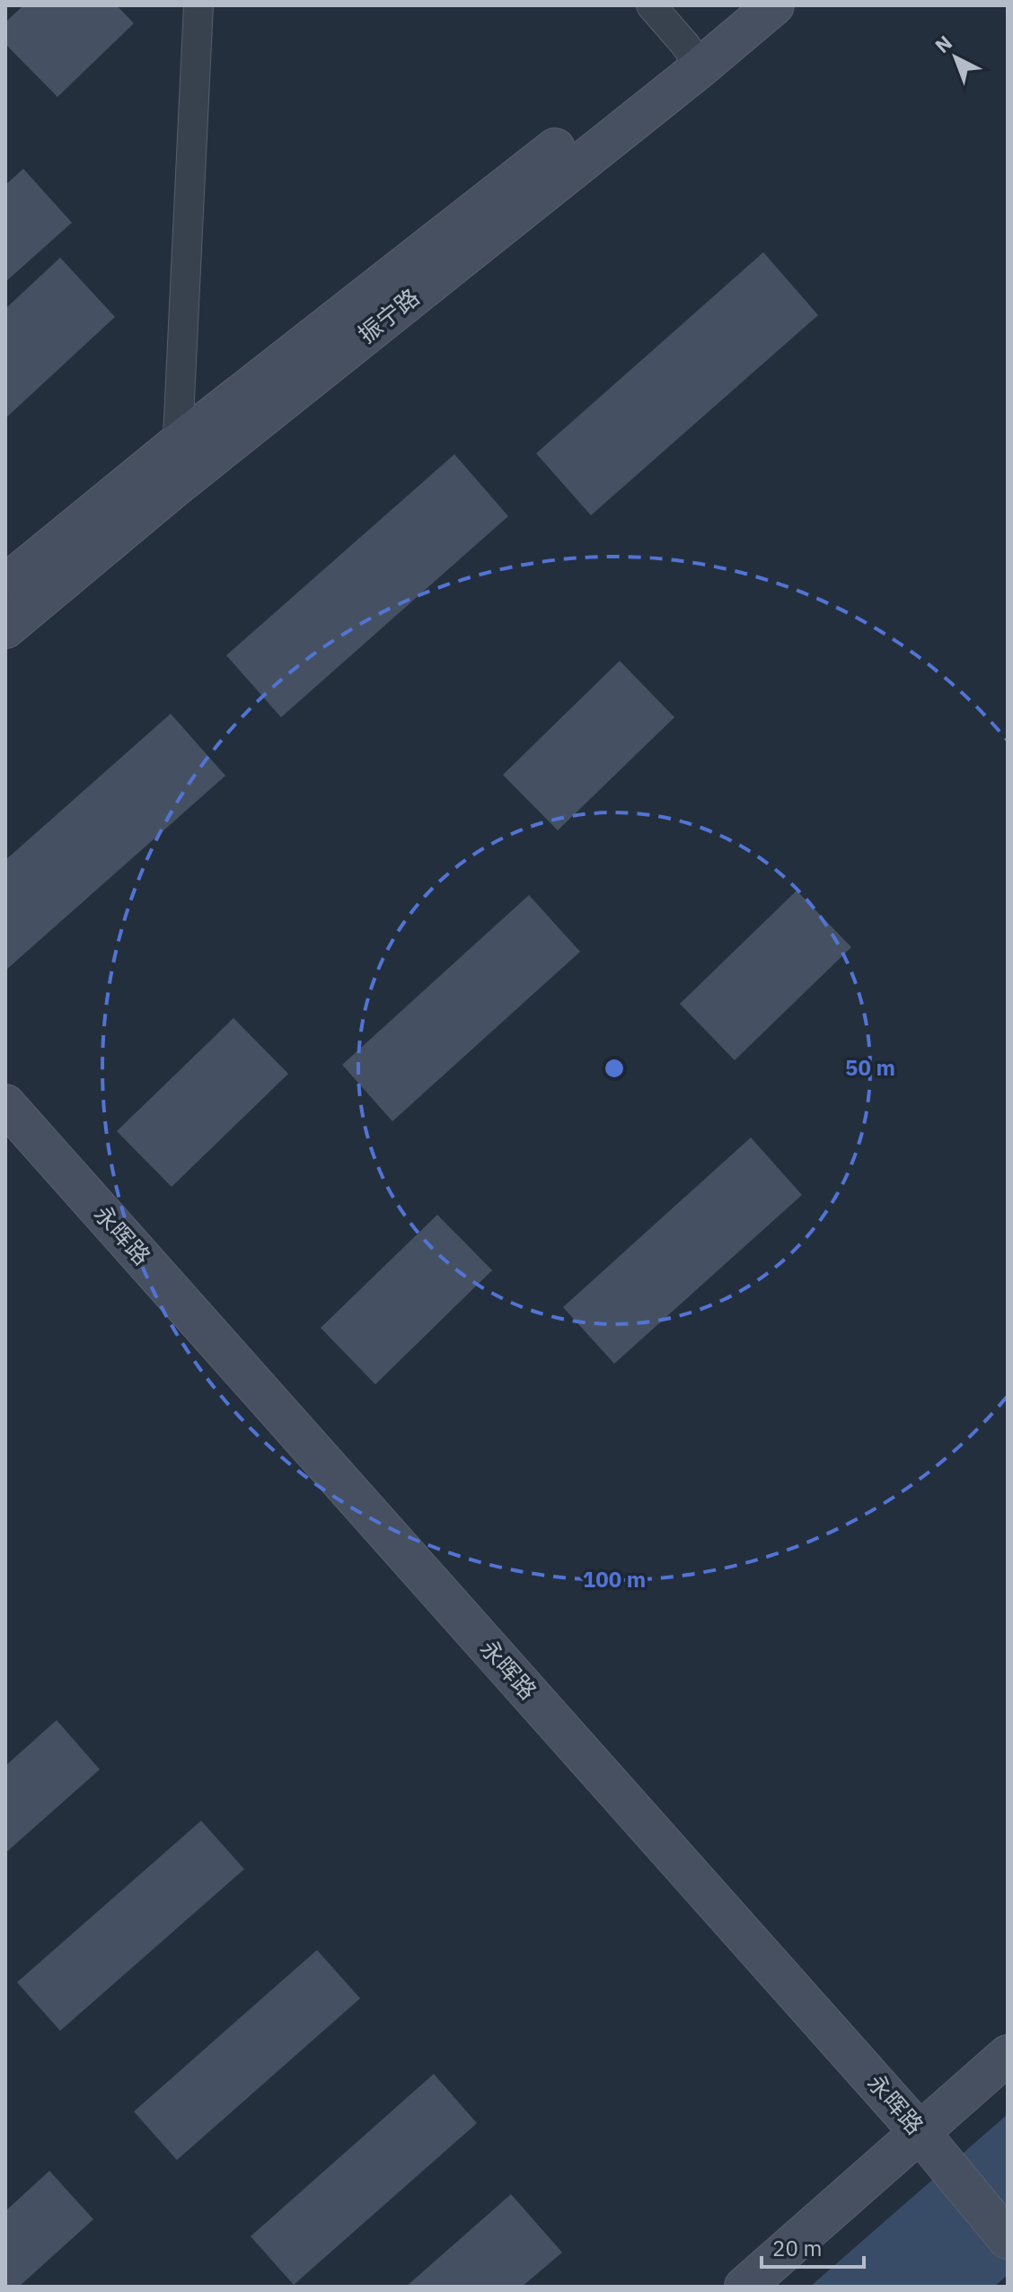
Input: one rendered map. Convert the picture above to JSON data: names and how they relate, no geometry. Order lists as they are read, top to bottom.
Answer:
{
  "streets": {
    "street": ["振宁路", "永晖路"]
  },
  "scale_bar": "20 m",
  "north": "top left",
  "rings": ["50 m", "100 m"]
}
